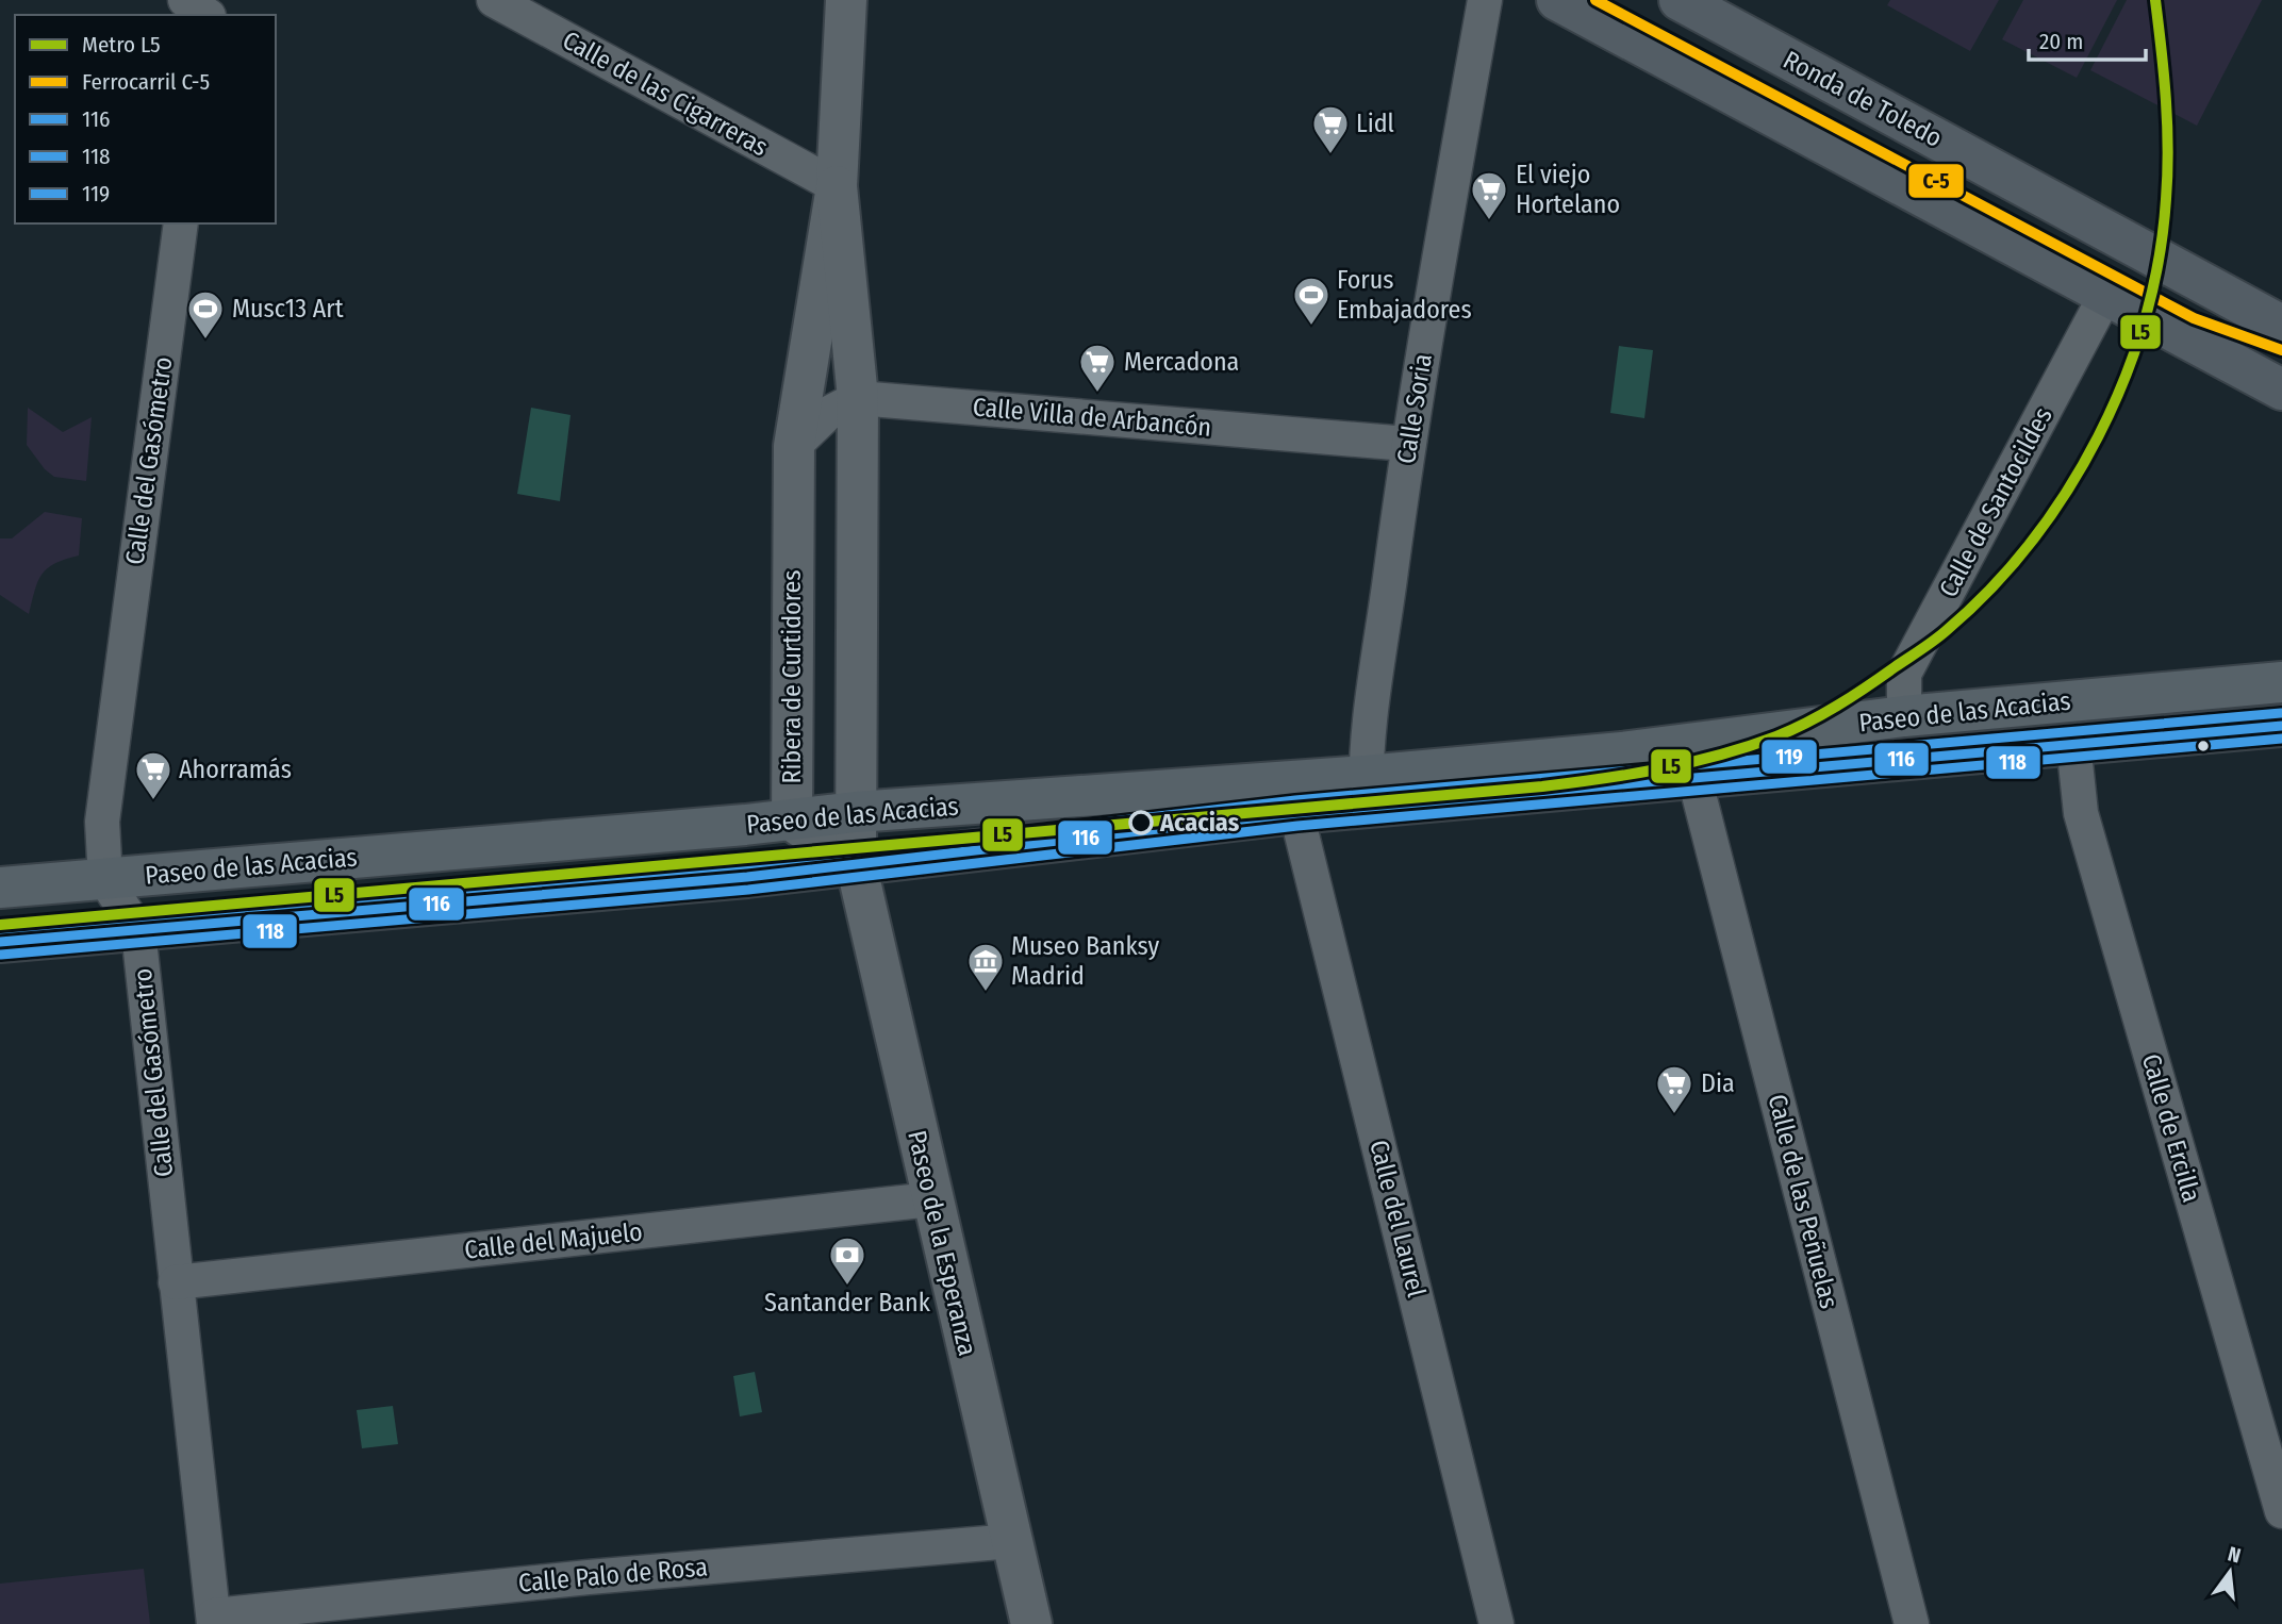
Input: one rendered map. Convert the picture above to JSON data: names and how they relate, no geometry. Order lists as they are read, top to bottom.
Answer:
{
  "streets": {
    "main road": ["Ronda de Toledo", "Paseo de las Acacias"],
    "street": [
      "Calle de las Cigarreras",
      "Calle Soria",
      "Calle Villa de Arbancón",
      "Calle del Gasómetro",
      "Calle de Santocildes",
      "Ribera de Curtidores",
      "Calle de Ercilla",
      "Calle de las Peñuelas",
      "Calle del Laurel",
      "Calle del Majuelo",
      "Paseo de la Esperanza",
      "Calle Palo de Rosa"
    ]
  },
  "crossings": [
    ["Calle de las Cigarreras", "Ribera de Curtidores"],
    ["Calle Soria", "Calle Villa de Arbancón"],
    ["Calle Soria", "Paseo de las Acacias"],
    ["Calle Villa de Arbancón", "Ribera de Curtidores"],
    ["Calle del Gasómetro", "Paseo de las Acacias"],
    ["Calle del Gasómetro", "Calle del Majuelo"],
    ["Calle del Gasómetro", "Calle Palo de Rosa"],
    ["Calle de Santocildes", "Paseo de las Acacias"],
    ["Ribera de Curtidores", "Paseo de las Acacias"],
    ["Ribera de Curtidores", "Paseo de la Esperanza"],
    ["Paseo de las Acacias", "Calle de Ercilla"],
    ["Paseo de las Acacias", "Calle de las Peñuelas"],
    ["Paseo de las Acacias", "Calle del Laurel"],
    ["Paseo de las Acacias", "Paseo de la Esperanza"],
    ["Calle del Majuelo", "Paseo de la Esperanza"],
    ["Paseo de la Esperanza", "Calle Palo de Rosa"]
  ],
  "places": {
    "supermarket": [
      "Lidl",
      "El viejo Hortelano",
      "Mercadona",
      "Ahorramás",
      "Dia"
    ],
    "sports": ["Forus Embajadores", "Musc13 Art"],
    "other": ["Acacias"],
    "museum": ["Museo Banksy Madrid"],
    "bank": ["Santander Bank"]
  },
  "lines": [
    "metro line L5",
    "rail line C-5",
    "transit line 119",
    "transit line 116",
    "transit line 118"
  ],
  "legend": [
    "Metro L5",
    "Ferrocarril C-5",
    "116",
    "118",
    "119"
  ],
  "scale_bar": "20 m",
  "north": "top"
}
